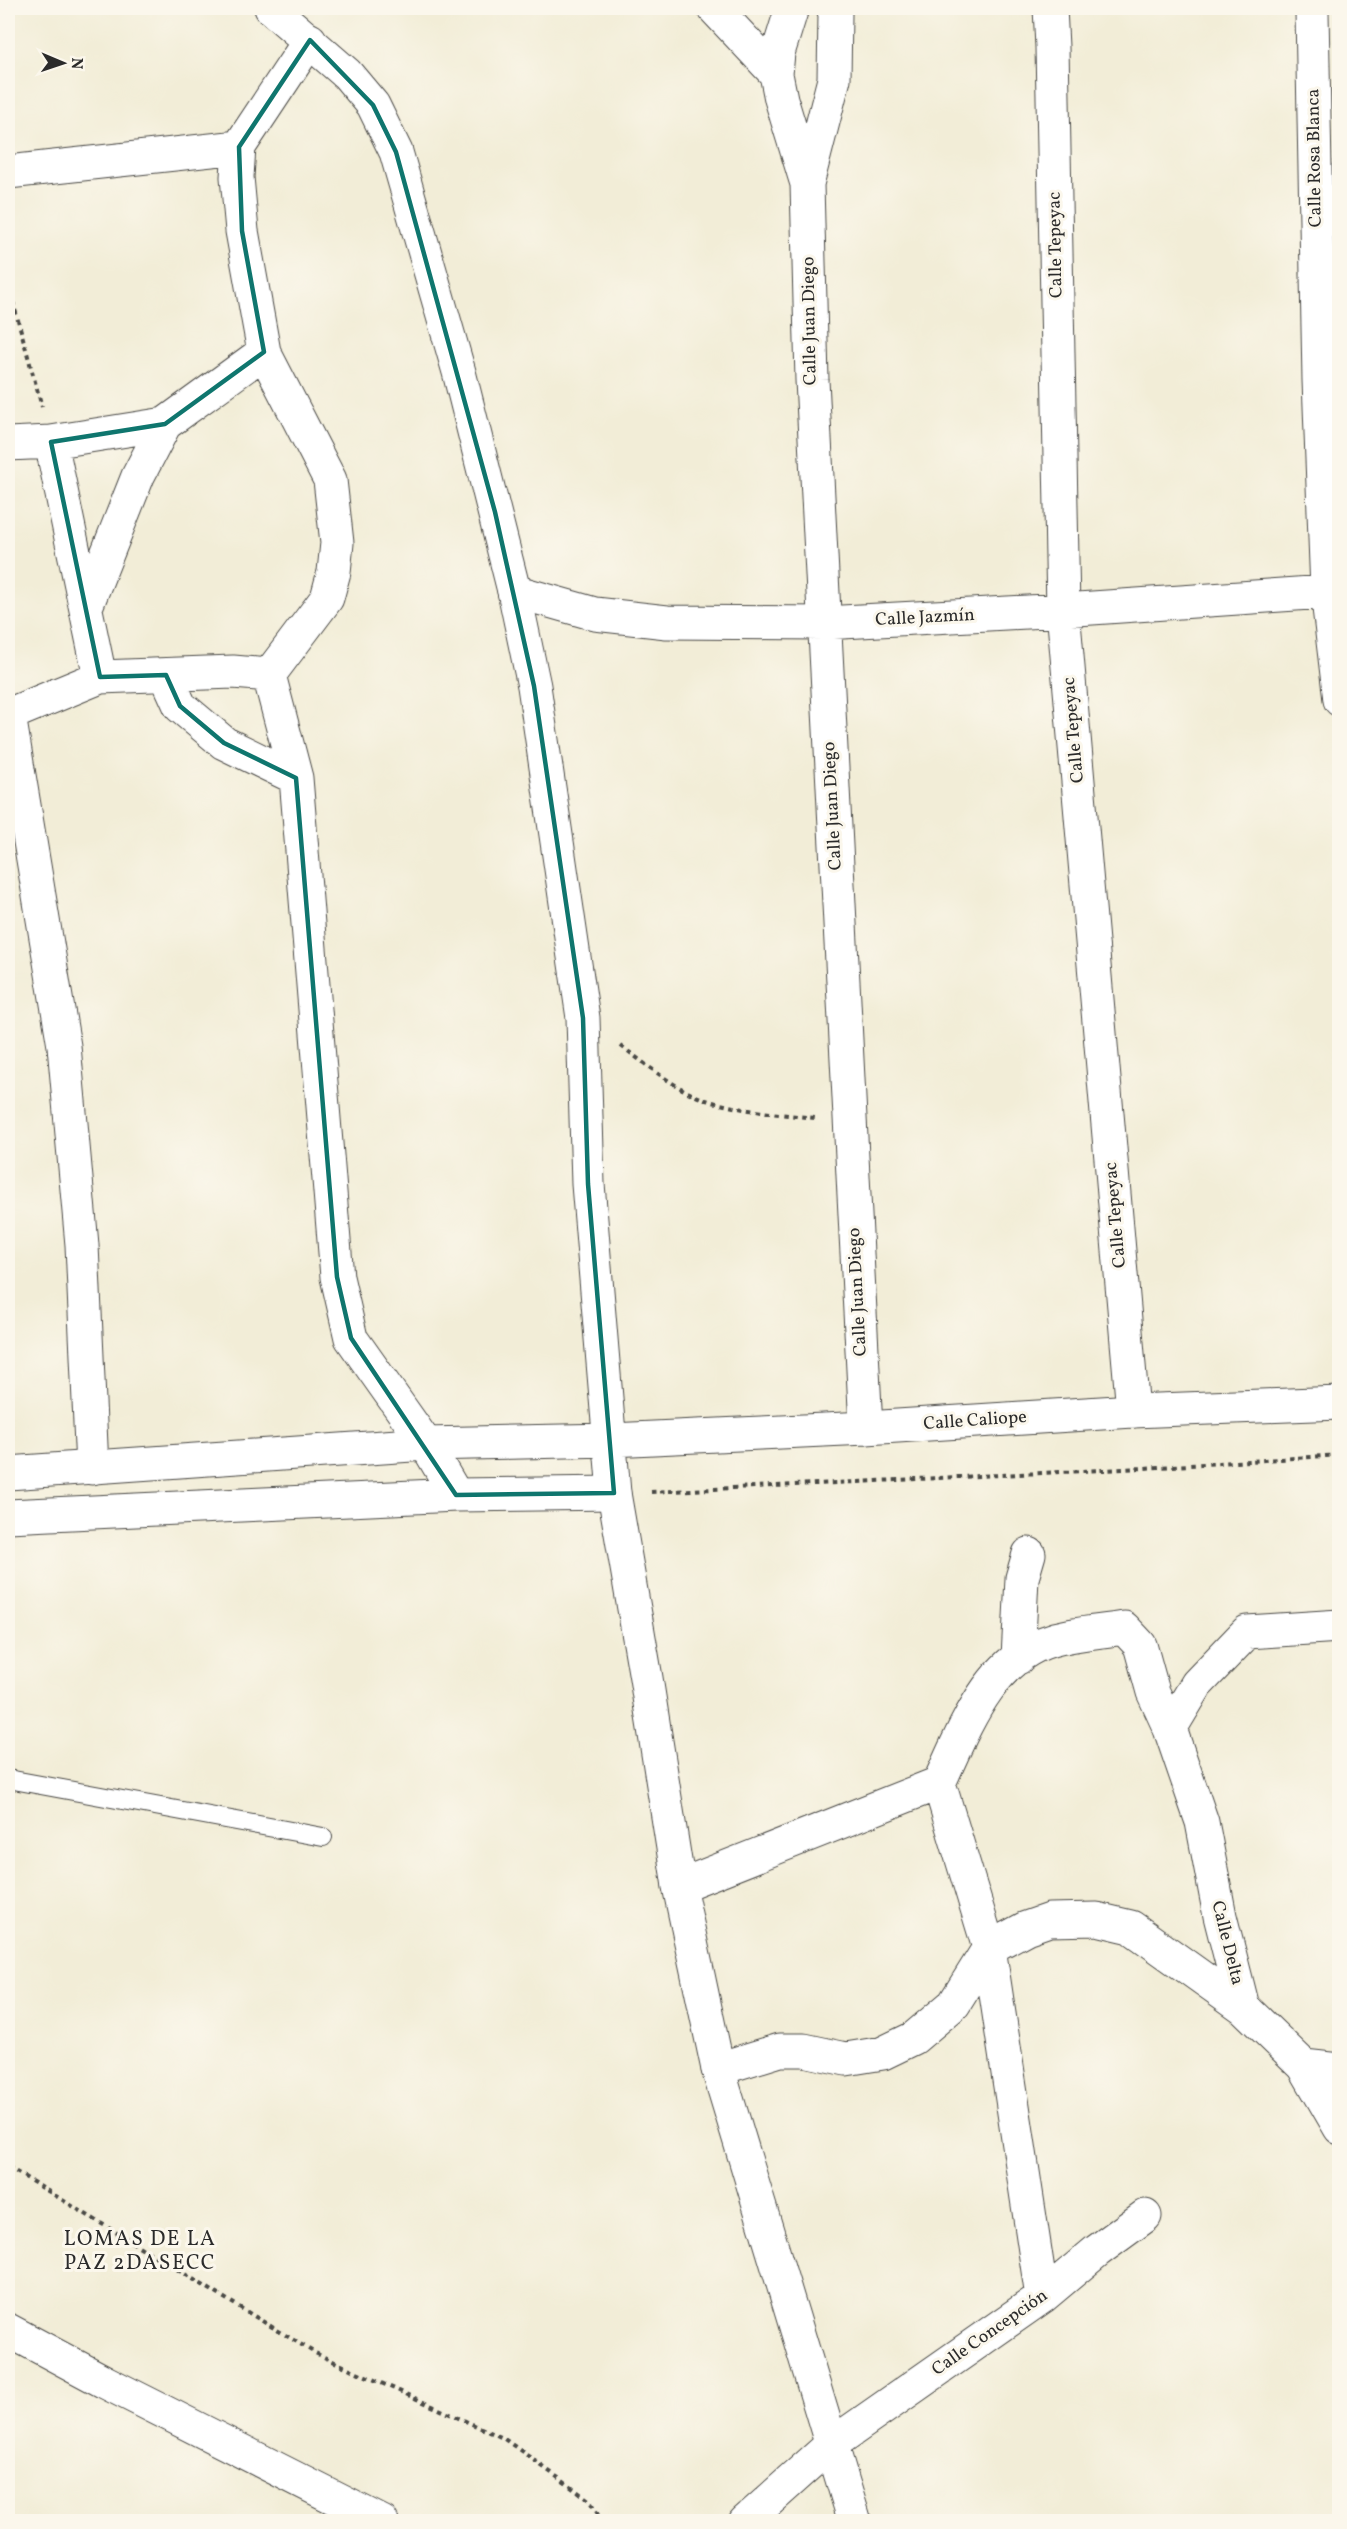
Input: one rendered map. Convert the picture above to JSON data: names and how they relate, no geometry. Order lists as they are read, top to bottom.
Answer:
{
  "streets": {
    "street": [
      "Calle Rosa Blanca",
      "Calle Tepeyac",
      "Calle Juan Diego",
      "Calle Jazmín",
      "Calle Caliope",
      "Calle Delta",
      "Calle Concepción"
    ]
  },
  "crossings": [
    ["Calle Rosa Blanca", "Calle Jazmín"],
    ["Calle Tepeyac", "Calle Jazmín"],
    ["Calle Tepeyac", "Calle Caliope"],
    ["Calle Juan Diego", "Calle Jazmín"],
    ["Calle Juan Diego", "Calle Caliope"]
  ],
  "districts": ["LOMAS DE LA PAZ 2DASECC"],
  "north": "right"
}
